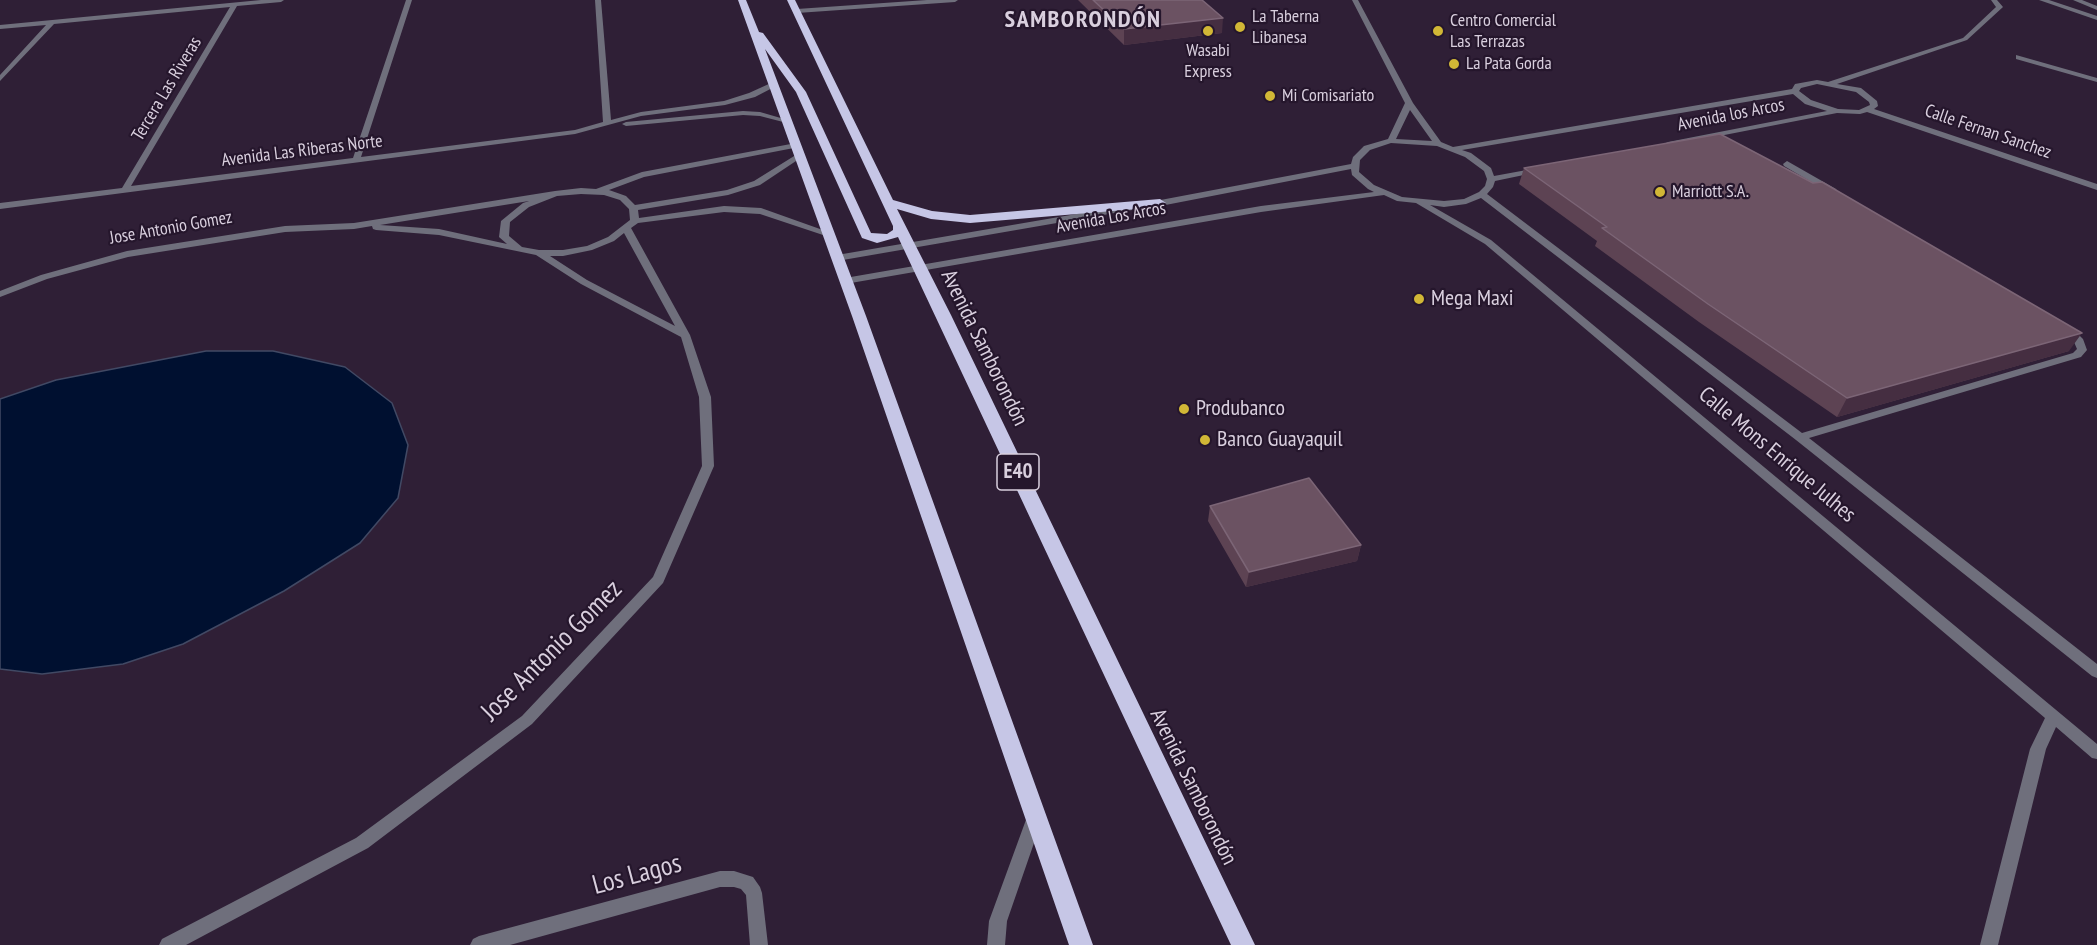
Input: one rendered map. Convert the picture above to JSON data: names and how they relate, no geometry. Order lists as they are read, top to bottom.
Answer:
{
  "streets": {
    "highway": ["Avenida Samborondón", "E40"],
    "street": [
      "Tercera Las Riveras",
      "Avenida los Arcos",
      "Calle Fernan Sanchez",
      "Avenida Las Riberas Norte",
      "Avenida Los Arcos",
      "Jose Antonio Gomez",
      "Calle Mons Enrique Julhes",
      "Los Lagos"
    ]
  },
  "crossings": [
    ["Tercera Las Riveras", "Avenida Las Riberas Norte"],
    ["Avenida Los Arcos", "Avenida Samborondón"]
  ],
  "districts": ["SAMBORONDÓN"],
  "places": [
    "La Taberna Libanesa",
    "Wasabi Express",
    "Centro Comercial Las Terrazas",
    "La Pata Gorda",
    "Mi Comisariato",
    "Marriott S.A.",
    "Mega Maxi",
    "Produbanco",
    "Banco Guayaquil"
  ]
}
